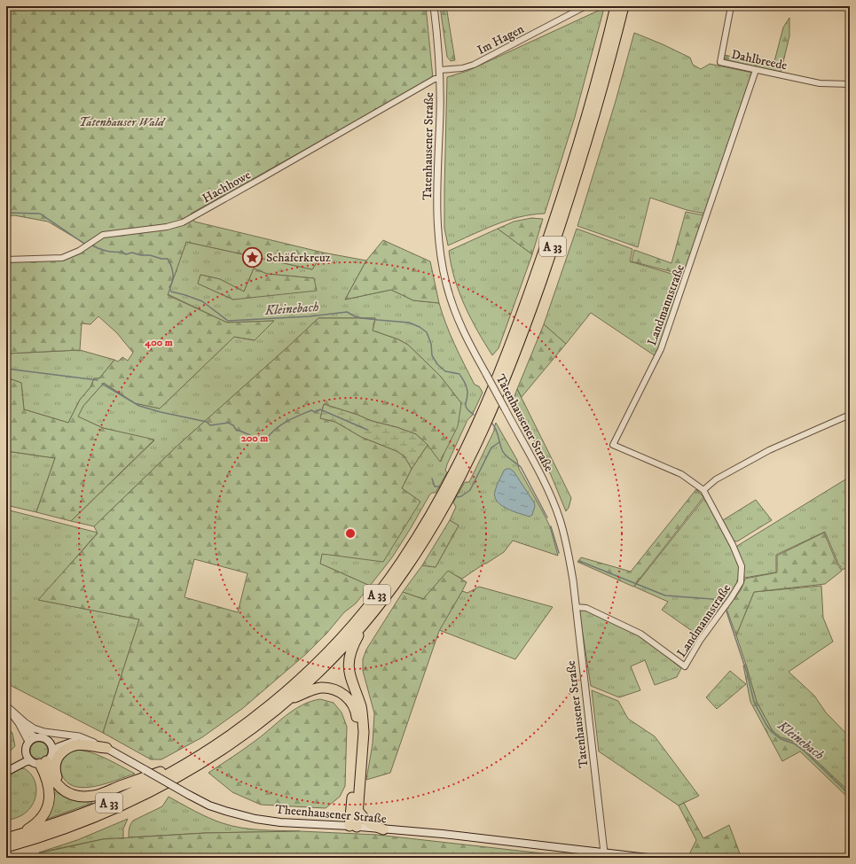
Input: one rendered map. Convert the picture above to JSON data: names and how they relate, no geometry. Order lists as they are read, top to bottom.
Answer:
{
  "streets": {
    "highway": ["A 33"],
    "main road": ["Theenhausener Straße"],
    "street": [
      "Im Hagen",
      "Dahlbreede",
      "Tatenhausener Straße",
      "Hachhowe",
      "Landmannstraße"
    ]
  },
  "crossings": [
    ["Im Hagen", "Tatenhausener Straße"],
    ["Dahlbreede", "Landmannstraße"],
    ["Tatenhausener Straße", "Hachhowe"],
    ["Tatenhausener Straße", "Landmannstraße"],
    ["Tatenhausener Straße", "Theenhausener Straße"]
  ],
  "water": ["Kleinebach"],
  "parks": ["Tatenhauser Wald"],
  "places": {
    "place": ["Schäferkreuz"]
  },
  "rings": ["400 m", "200 m"]
}
